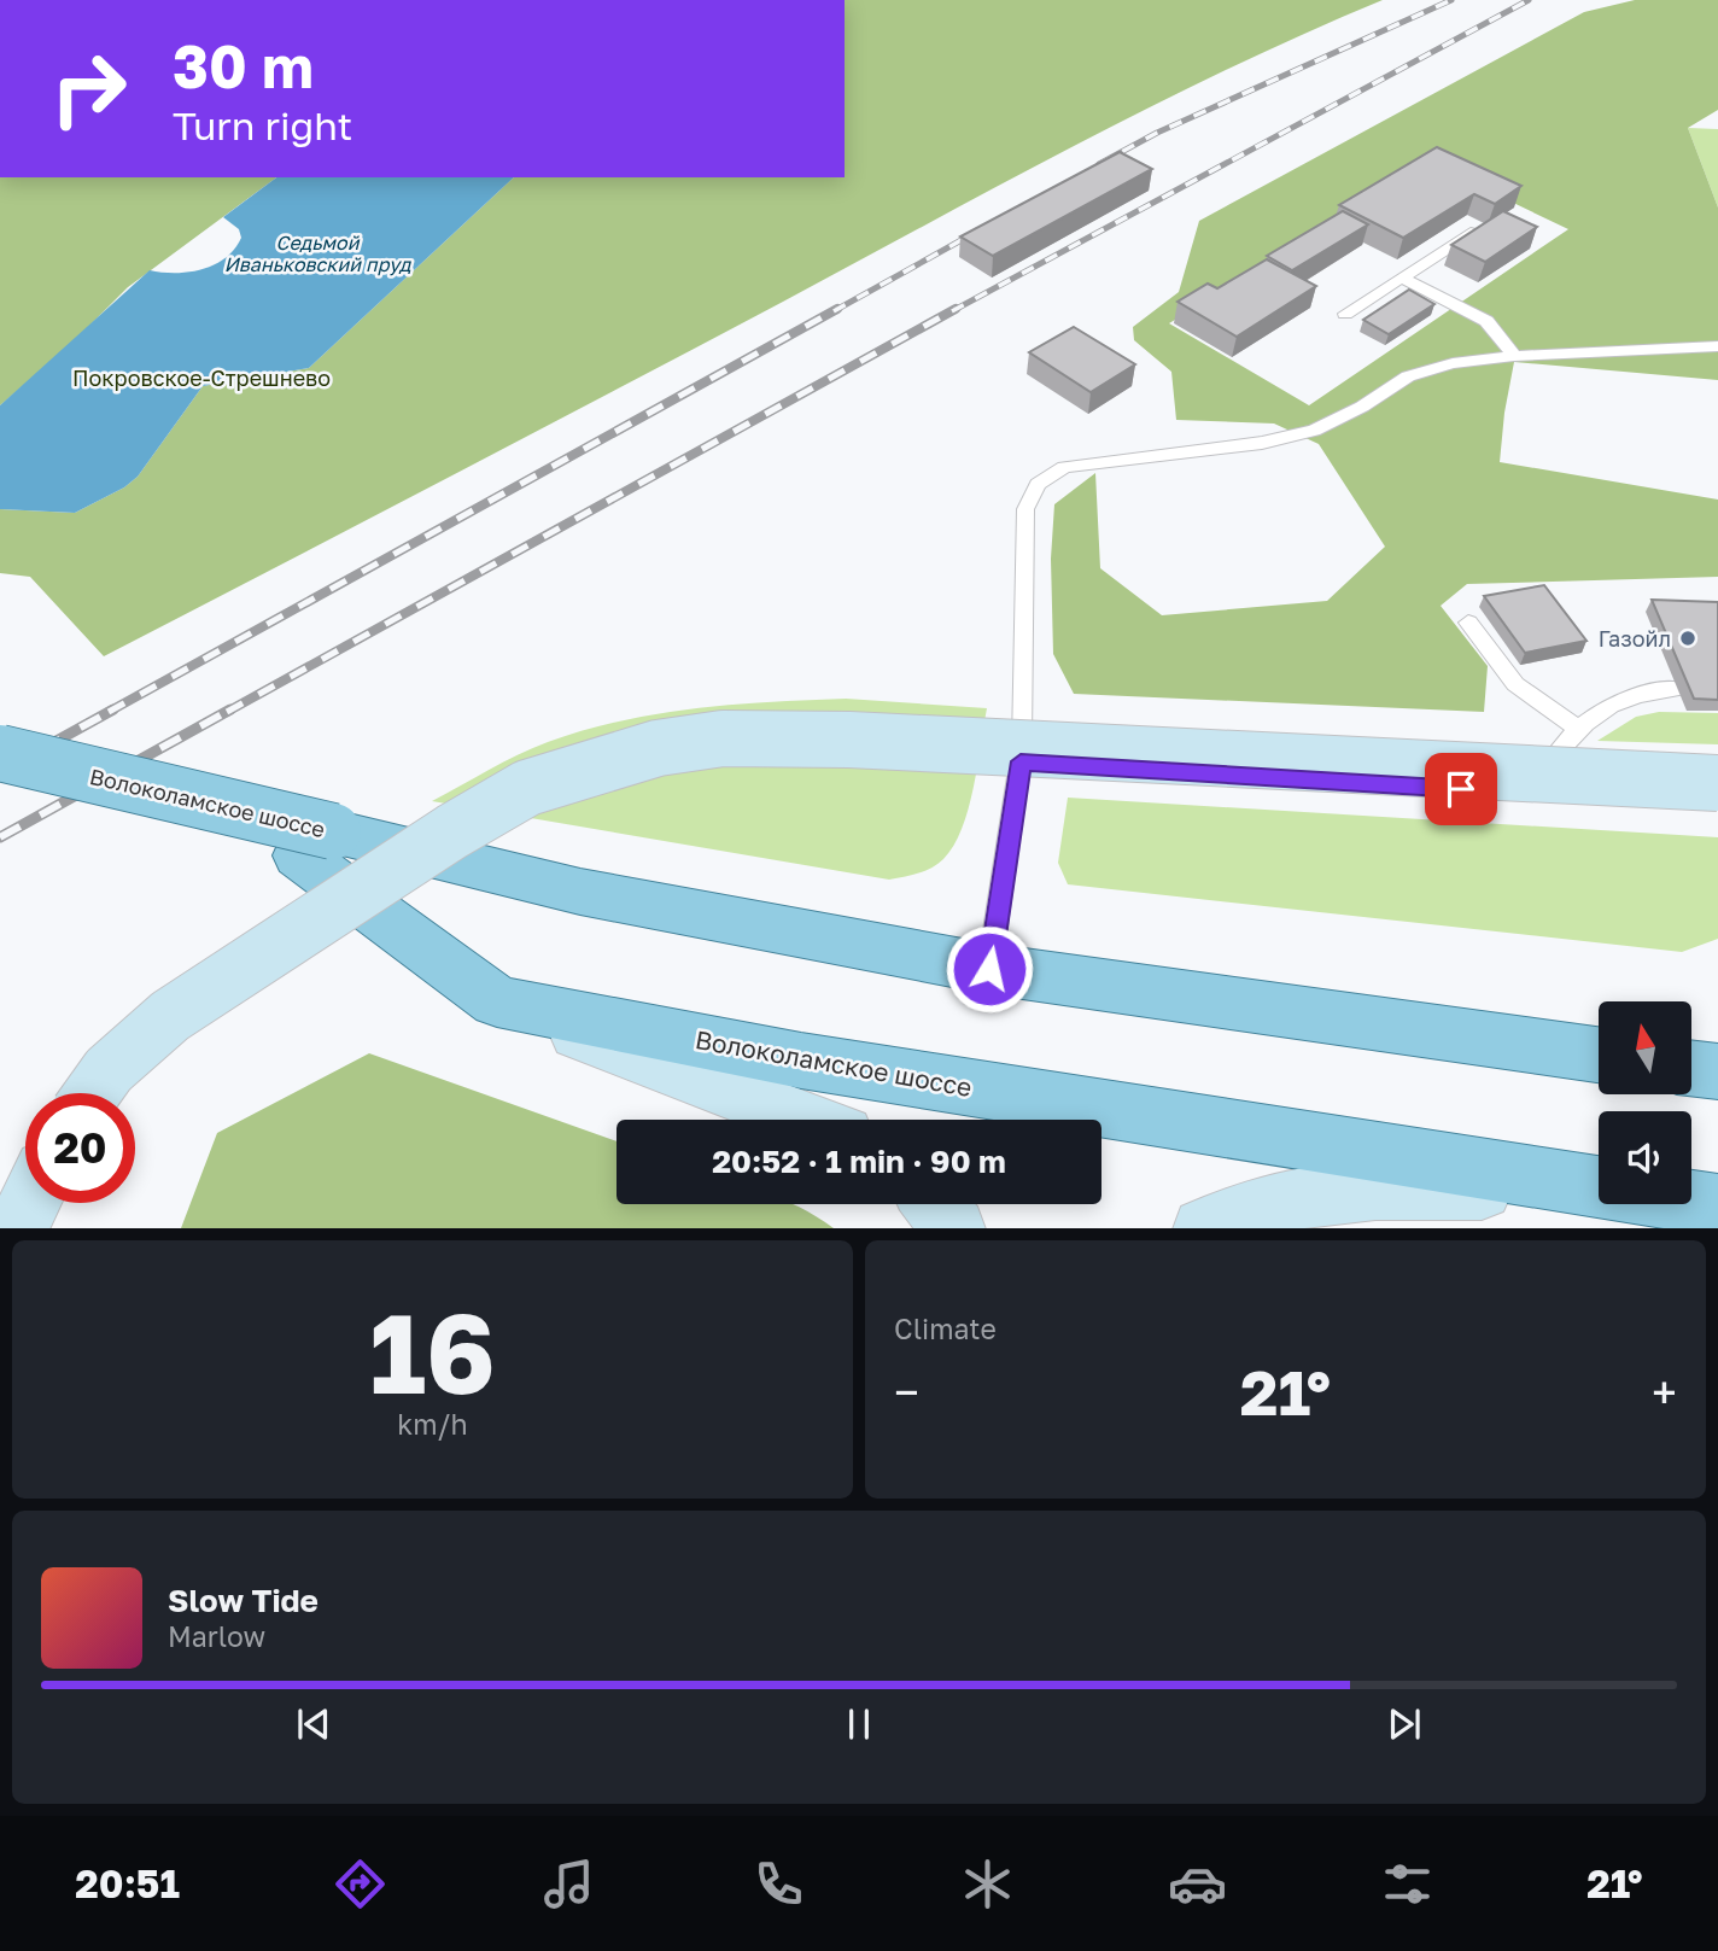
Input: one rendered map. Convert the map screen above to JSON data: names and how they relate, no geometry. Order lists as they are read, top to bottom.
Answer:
{
  "streets": {
    "main road": ["Волоколамское шоссе"]
  },
  "water": ["Седьмой Иваньковский пруд"],
  "parks": ["Покровское-Стрешнево"],
  "places": ["Газойл"],
  "north": "top",
  "page": {
    "turn": ["30 m", "Turn right"],
    "limit": "20",
    "trip": "20:52 · 1 min · 90 m",
    "tile": [
      ["16", "km/h"],
      "Climate"
    ],
    "heat": ["−", "21°", "+"],
    "song": ["Slow Tide", "Marlow"],
    "tabs": ["20:51", "21°"]
  }
}
